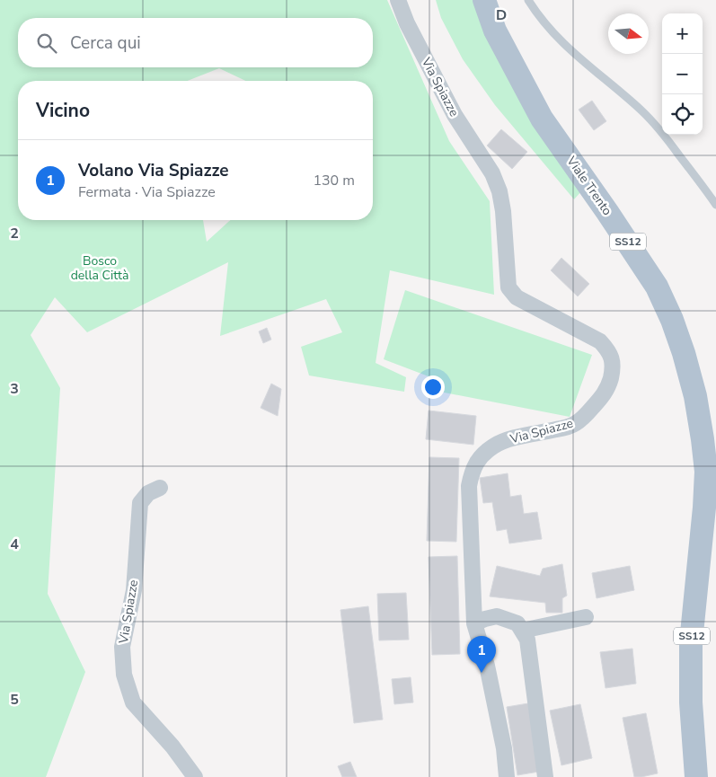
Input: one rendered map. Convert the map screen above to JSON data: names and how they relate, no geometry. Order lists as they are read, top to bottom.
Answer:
{
  "streets": {
    "main road": ["Viale Trento", "SS12"],
    "street": ["Via Spiazze"]
  },
  "parks": ["Bosco della Città"],
  "north": "right",
  "page": {
    "map_buttons": ["+", "−"],
    "search": "Cerca qui",
    "heading": "Vicino",
    "list": [
      {
        "mark": "1",
        "name": "Volano Via Spiazze",
        "note": "Fermata · Via Spiazze",
        "value": "130 m"
      }
    ],
    "pins": "1"
  },
  "grid": {
    "columns": ["D"],
    "rows": [
      "2",
      "3",
      "4",
      "5"
    ]
  }
}
